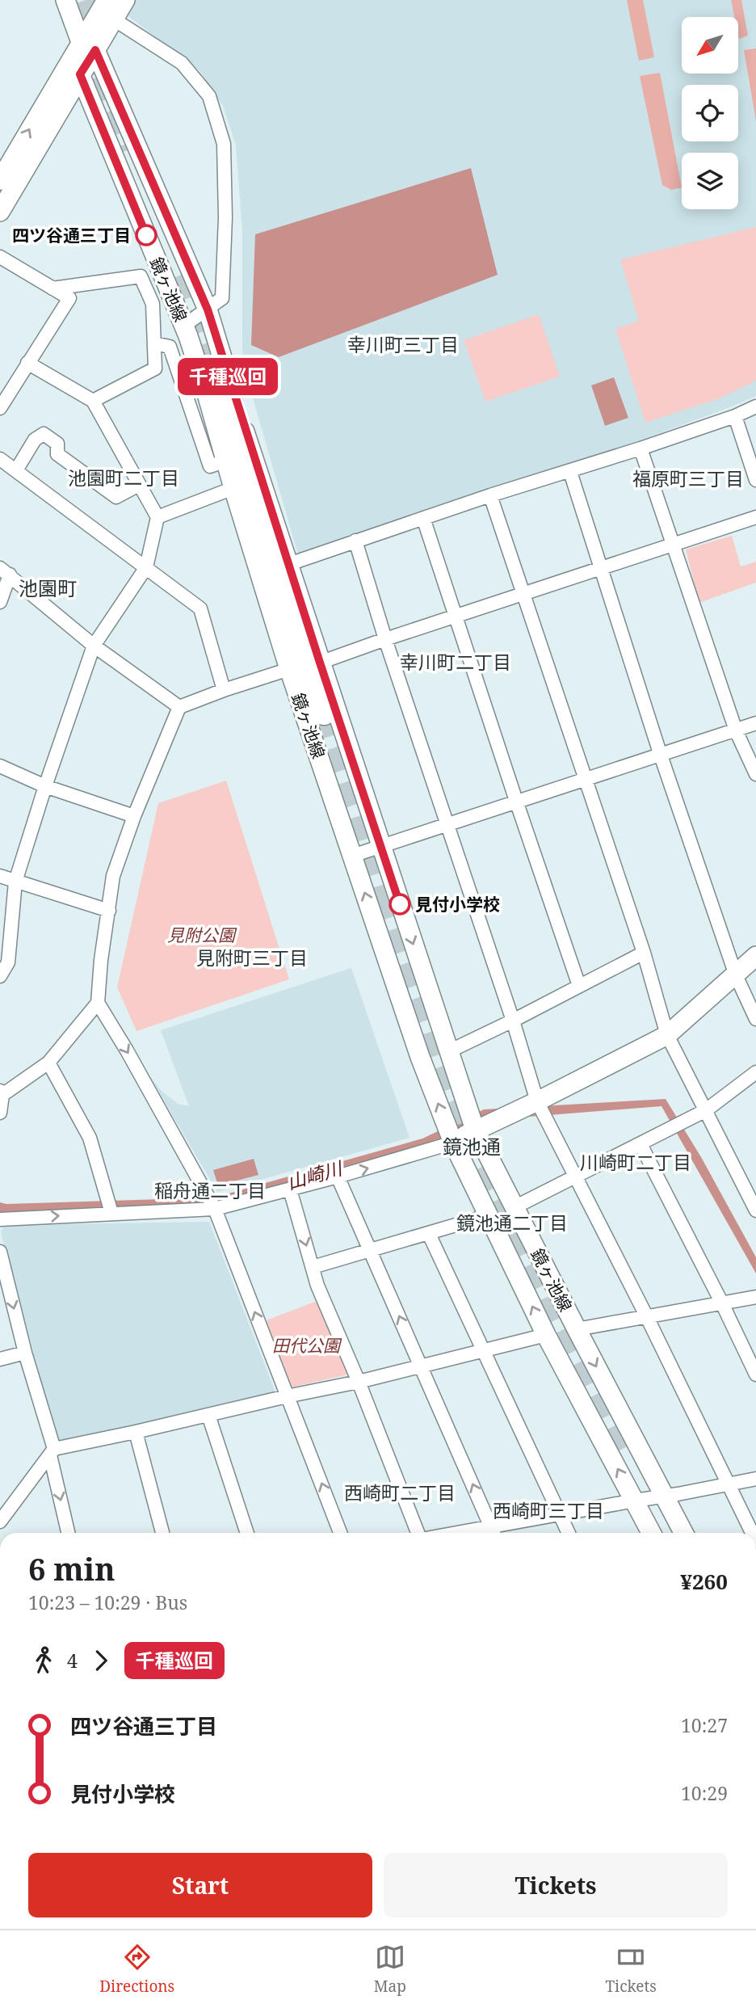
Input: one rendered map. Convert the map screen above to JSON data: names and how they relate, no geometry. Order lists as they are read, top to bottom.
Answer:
{
  "streets": {
    "street": ["鏡ヶ池線"]
  },
  "districts": [
    "幸川町三丁目",
    "池園町二丁目",
    "福原町三丁目",
    "池園町",
    "幸川町二丁目",
    "見附町三丁目",
    "鏡池通",
    "川崎町二丁目",
    "稲舟通二丁目",
    "鏡池通二丁目",
    "西崎町二丁目",
    "西崎町三丁目"
  ],
  "water": ["山崎川"],
  "parks": ["見附公園", "田代公園"],
  "places": ["四ツ谷通三丁目", "見付小学校"],
  "lines": ["bus line 千種巡回"],
  "north": "bottom left",
  "page": {
    "on_map": "千種巡回",
    "heading": ["6 min", "10:23 – 10:29 · Bus", "¥260"],
    "legs": ["4", "千種巡回"],
    "list": [
      {
        "name": "四ツ谷通三丁目",
        "value": "10:27"
      },
      {
        "name": "見付小学校",
        "value": "10:29"
      }
    ],
    "buttons": ["Start", "Tickets"],
    "tabs": ["Directions", "Map", "Tickets"]
  }
}
